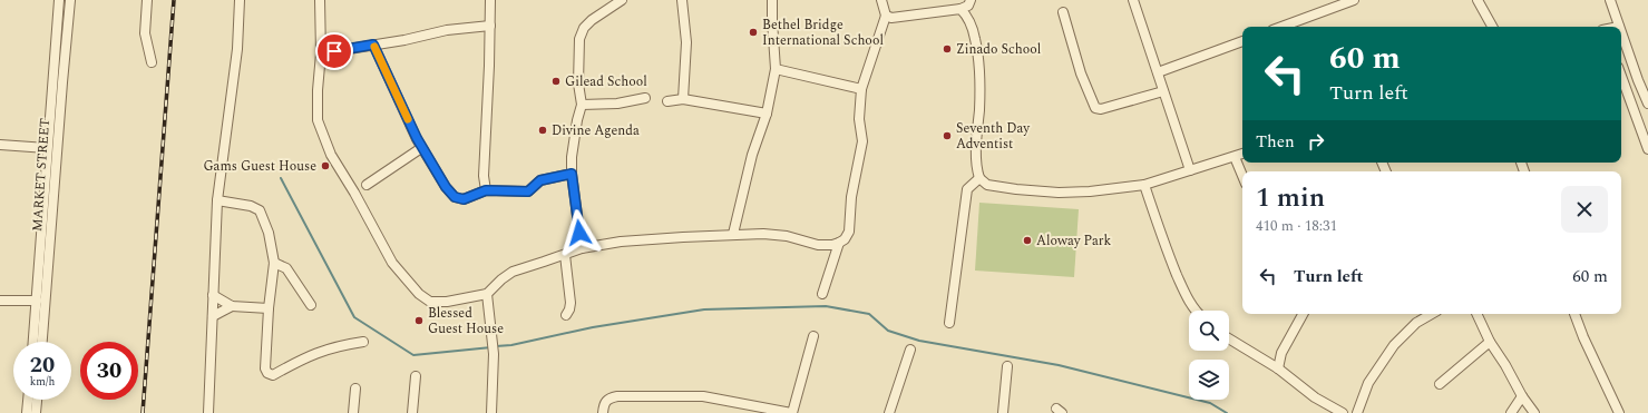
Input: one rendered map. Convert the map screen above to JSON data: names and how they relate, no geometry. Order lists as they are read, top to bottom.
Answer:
{
  "streets": {
    "street": ["MARKET STREET"]
  },
  "places": [
    "Bethel Bridge International School",
    "Zinado School",
    "Gilead School",
    "Divine Agenda",
    "Seventh Day Adventist",
    "Gams Guest House",
    "Aloway Park",
    "Blessed Guest House"
  ],
  "page": {
    "turn": ["60 m", "Turn left"],
    "then": "Then",
    "heading": ["1 min", "410 m · 18:31"],
    "list": [
      {
        "name": "Turn left",
        "value": "60 m"
      }
    ],
    "speed": "20 km/h",
    "limit": "30"
  }
}
